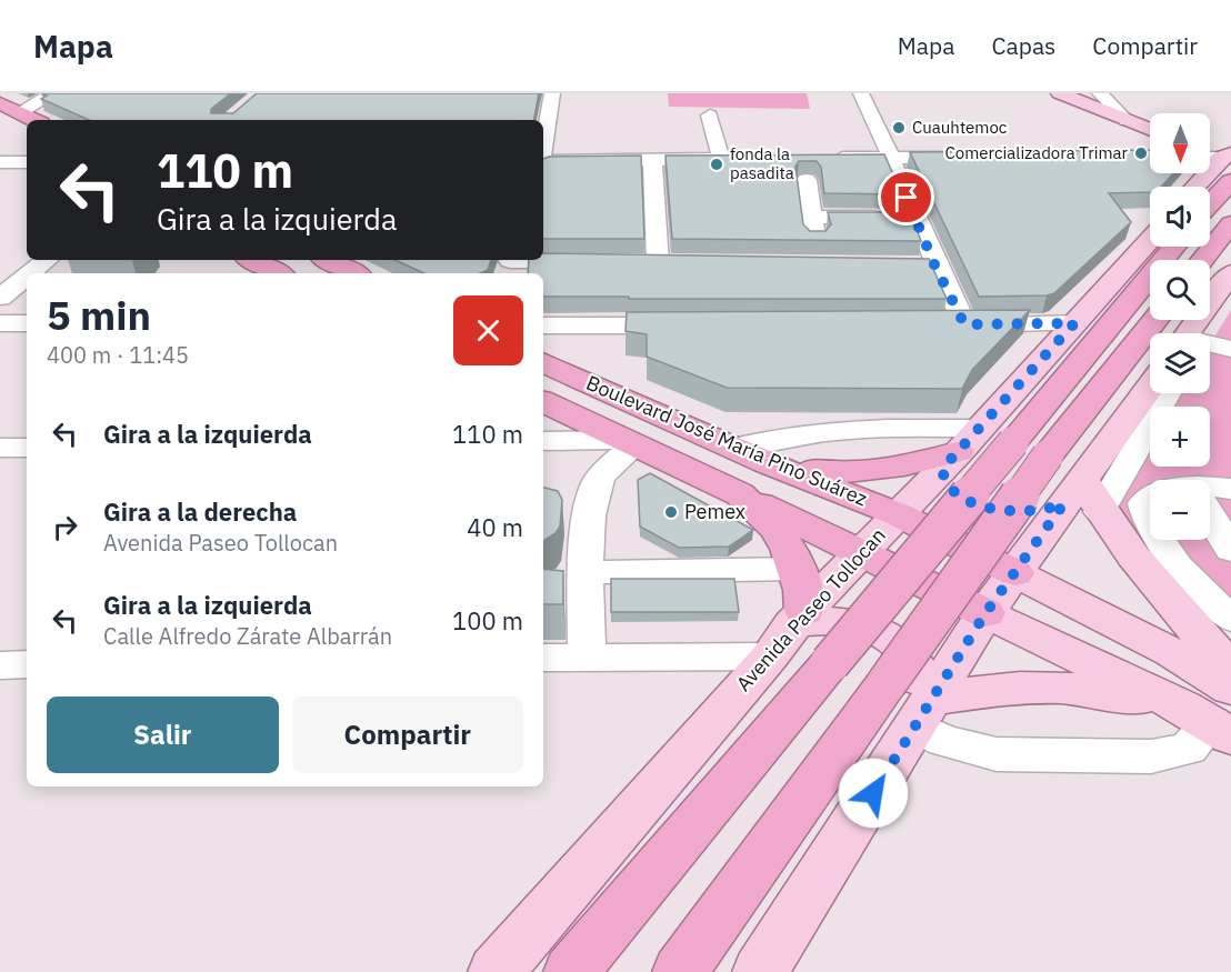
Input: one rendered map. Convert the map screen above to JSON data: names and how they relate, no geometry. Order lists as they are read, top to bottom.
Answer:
{
  "streets": {
    "highway": ["Boulevard José María Pino Suárez", "Avenida Paseo Tollocan"]
  },
  "crossings": [
    ["Boulevard José María Pino Suárez", "Avenida Paseo Tollocan"]
  ],
  "places": [
    "Cuauhtemoc",
    "Comercializadora Trimar",
    "fonda la pasadita",
    "Pemex"
  ],
  "north": "bottom",
  "page": {
    "header": "Mapa",
    "nav": ["Mapa", "Capas", "Compartir"],
    "map_buttons": ["+", "−"],
    "turn": ["110 m", "Gira a la izquierda"],
    "heading": ["5 min", "400 m · 11:45"],
    "list": [
      {
        "name": "Gira a la izquierda",
        "value": "110 m"
      },
      {
        "name": "Gira a la derecha",
        "note": "Avenida Paseo Tollocan",
        "value": "40 m"
      },
      {
        "name": "Gira a la izquierda",
        "note": "Calle Alfredo Zárate Albarrán",
        "value": "100 m"
      }
    ],
    "buttons": ["Salir", "Compartir"]
  }
}
